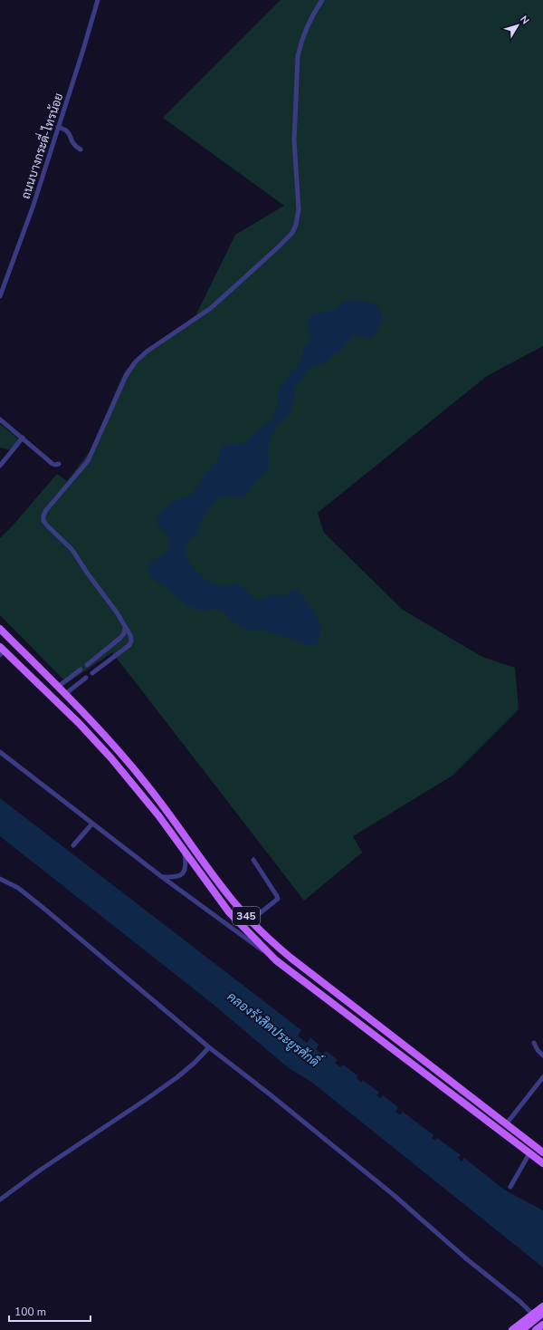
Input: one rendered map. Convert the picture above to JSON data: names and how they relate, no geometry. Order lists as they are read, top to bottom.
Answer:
{
  "streets": {
    "main road": ["345"],
    "street": ["ถนนบางกระดี่-ไทรน้อย"]
  },
  "water": ["คลองรังสิตประยูรศักดิ์"],
  "scale_bar": "100 m",
  "north": "top right"
}
